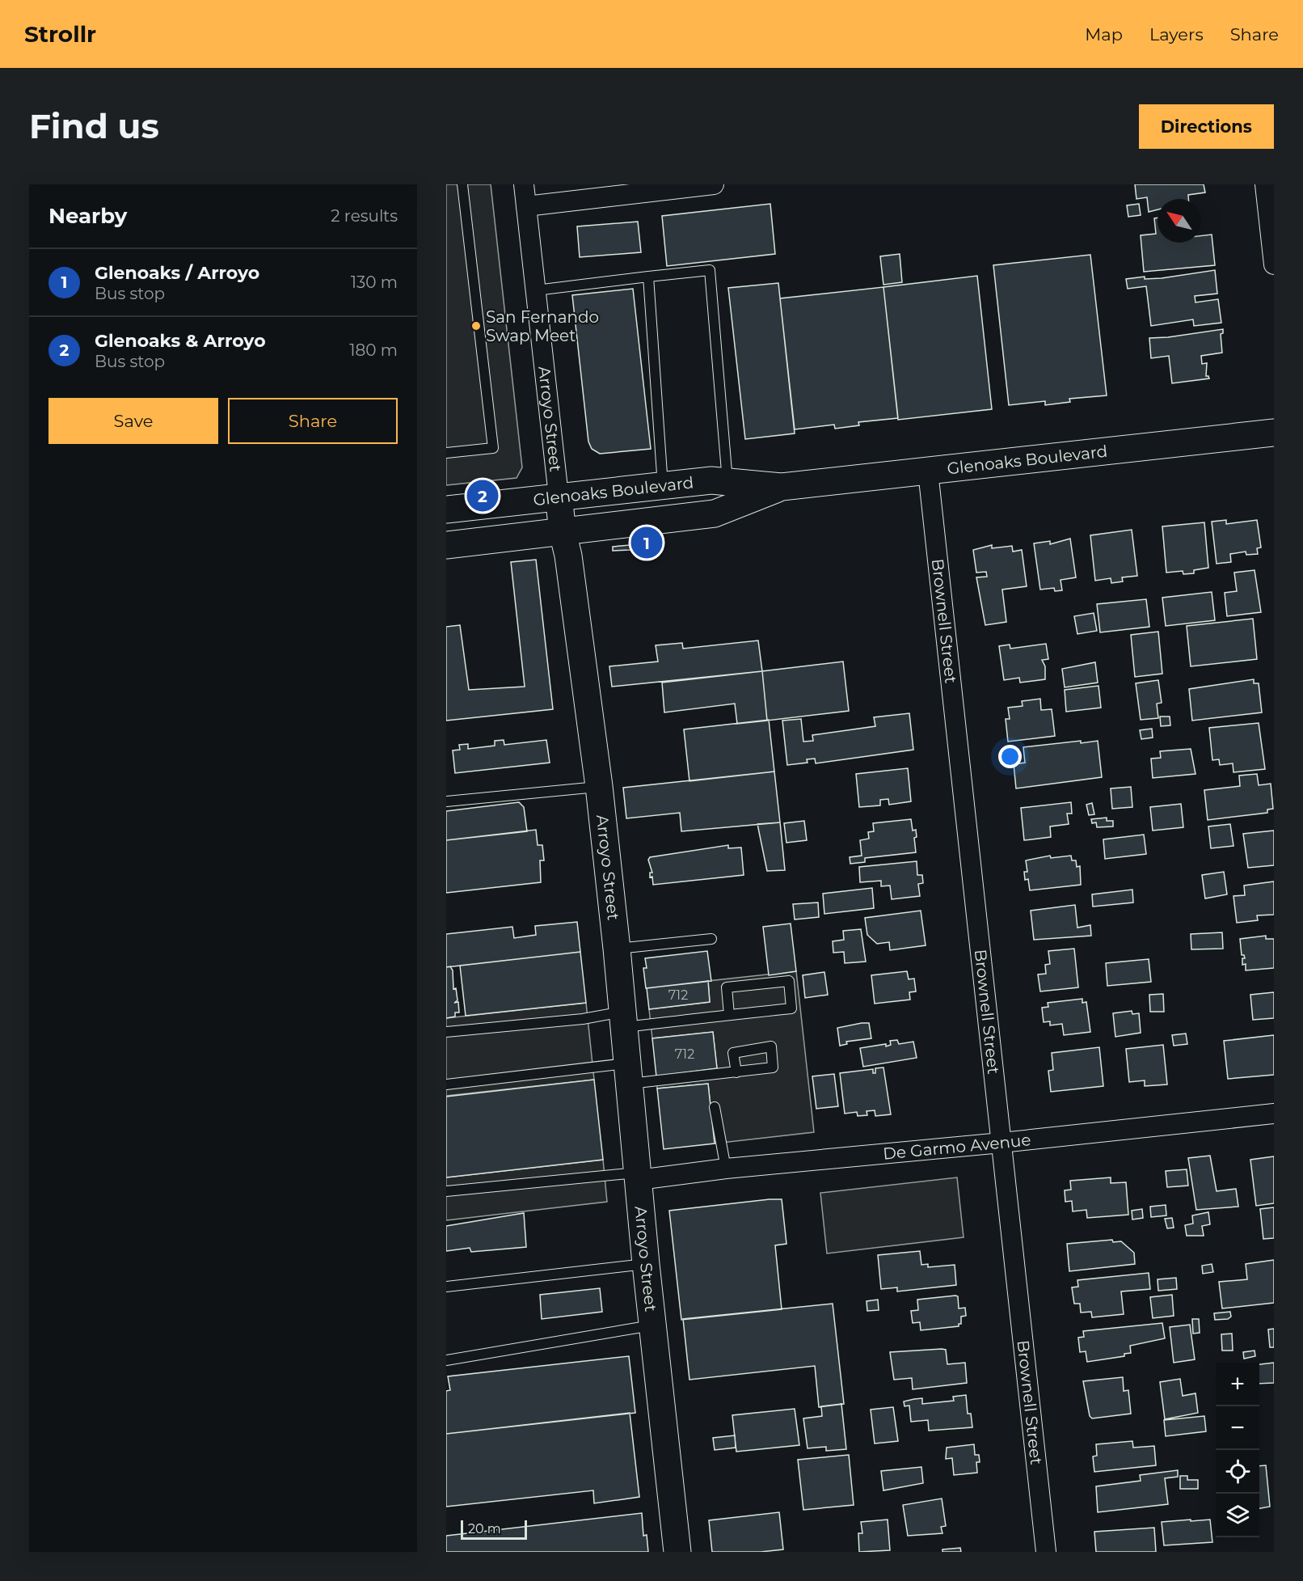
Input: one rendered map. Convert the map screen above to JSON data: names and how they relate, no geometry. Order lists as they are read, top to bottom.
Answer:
{
  "streets": {
    "main road": ["Arroyo Street", "Glenoaks Boulevard"],
    "street": ["Brownell Street", "De Garmo Avenue"]
  },
  "crossings": [
    ["Arroyo Street", "Glenoaks Boulevard"],
    ["Arroyo Street", "De Garmo Avenue"],
    ["Glenoaks Boulevard", "Brownell Street"],
    ["Brownell Street", "De Garmo Avenue"]
  ],
  "places": ["San Fernando Swap Meet"],
  "house_numbers": ["712", "712"],
  "scale_bar": "20 m",
  "north": "top left",
  "page": {
    "header": "Strollr",
    "nav": ["Map", "Layers", "Share"],
    "buttons": [
      "Directions",
      ["Save", "Share"]
    ],
    "title": "Find us",
    "heading": ["Nearby", "2 results"],
    "list": [
      {
        "mark": "1",
        "name": "Glenoaks / Arroyo",
        "note": "Bus stop",
        "value": "130 m"
      },
      {
        "mark": "2",
        "name": "Glenoaks & Arroyo",
        "note": "Bus stop",
        "value": "180 m"
      }
    ],
    "pins": ["2", "1"],
    "map_buttons": ["+", "−"],
    "scale": "20 m"
  }
}
